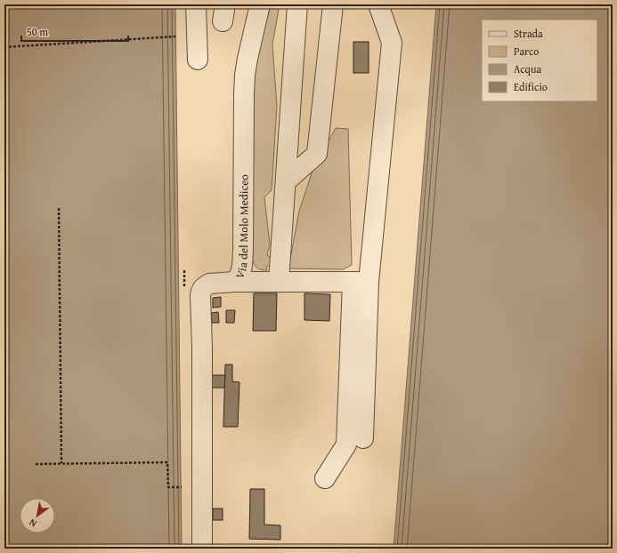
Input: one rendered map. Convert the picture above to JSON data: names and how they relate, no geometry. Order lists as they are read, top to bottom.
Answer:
{
  "streets": {
    "street": ["Via del Molo Mediceo"]
  },
  "legend": [
    "Strada",
    "Parco",
    "Acqua",
    "Edificio"
  ],
  "scale_bar": "50 m",
  "north": "bottom left"
}
